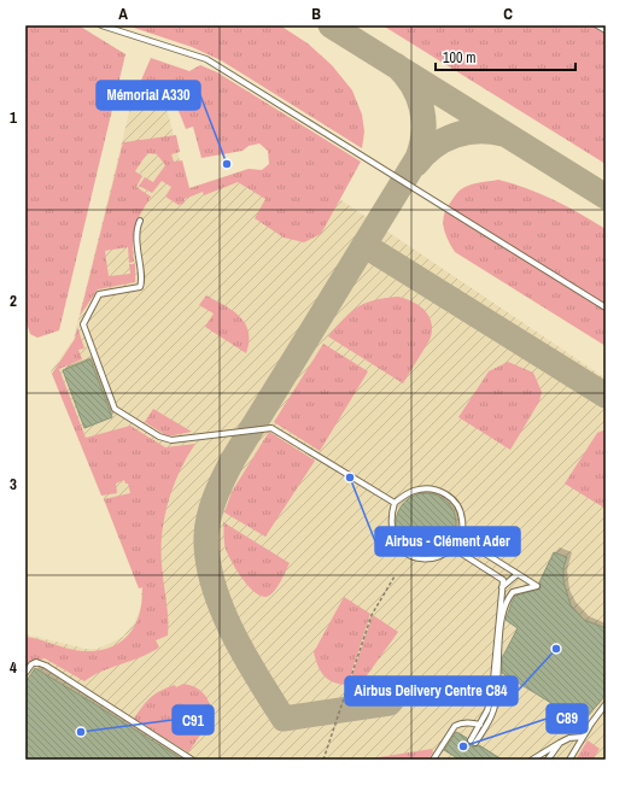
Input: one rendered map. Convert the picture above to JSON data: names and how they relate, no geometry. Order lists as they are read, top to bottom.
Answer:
{
  "places": [
    "Mémorial A330",
    "Airbus - Clément Ader",
    "Airbus Delivery Centre C84",
    "C91",
    "C89"
  ],
  "scale_bar": "100 m",
  "grid": {
    "columns": ["A", "B", "C"],
    "rows": [
      "1",
      "2",
      "3",
      "4"
    ]
  }
}
